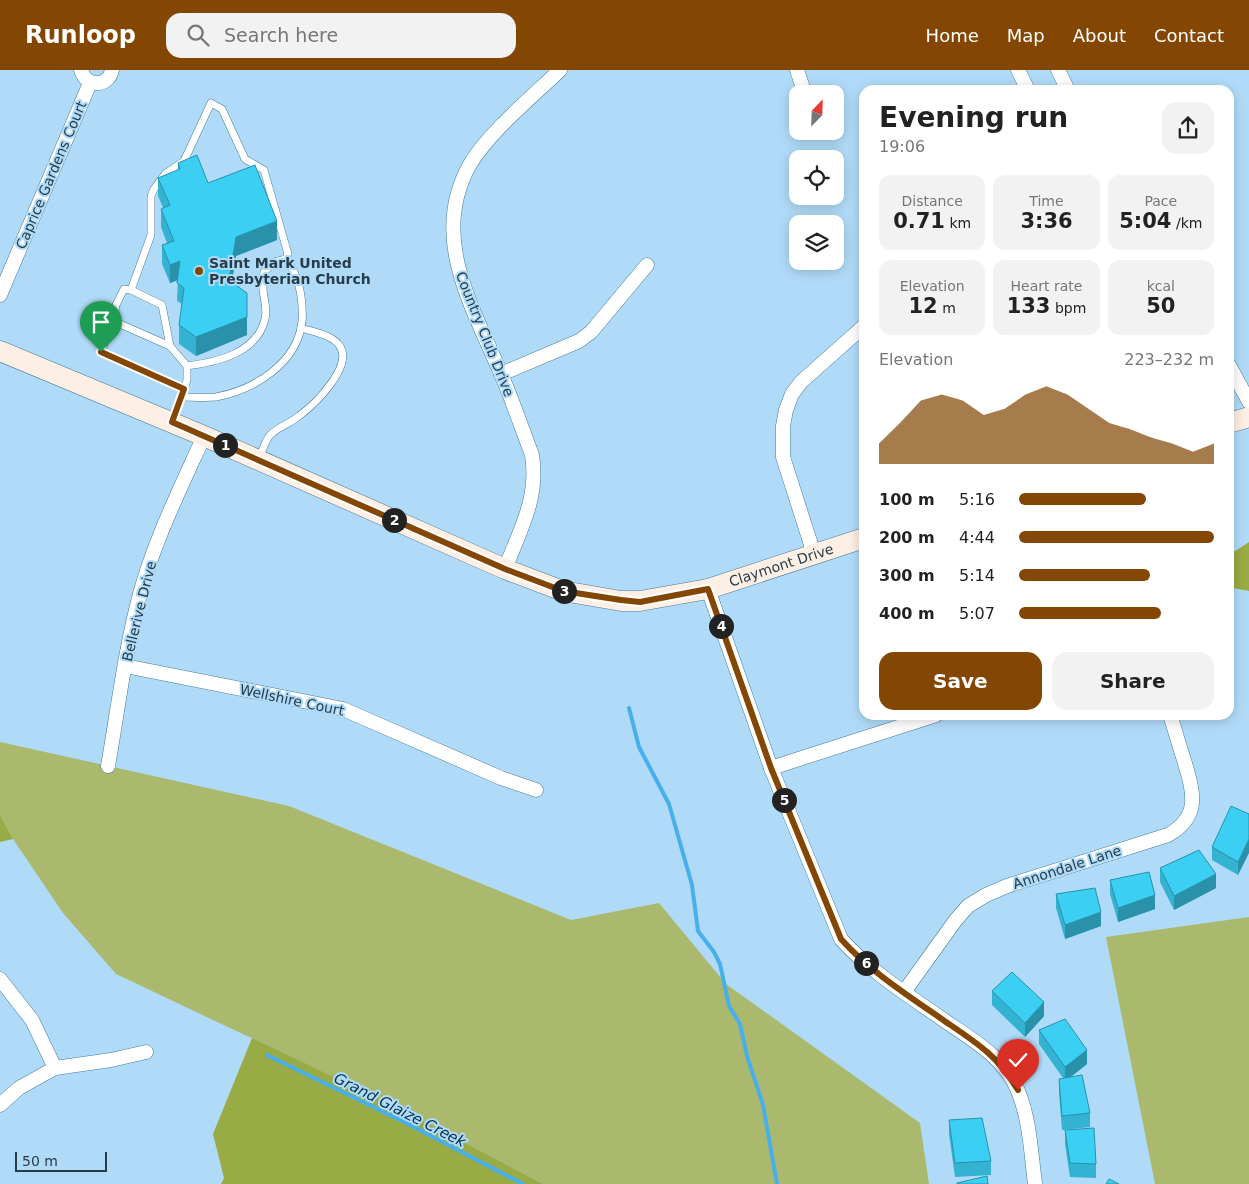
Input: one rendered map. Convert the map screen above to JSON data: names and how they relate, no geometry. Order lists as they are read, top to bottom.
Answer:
{
  "streets": {
    "street": [
      "Caprice Gardens Court",
      "Country Club Drive",
      "Claymont Drive",
      "Bellerive Drive",
      "Wellshire Court",
      "Annondale Lane"
    ]
  },
  "crossings": [
    ["Country Club Drive", "Claymont Drive"],
    ["Claymont Drive", "Bellerive Drive"],
    ["Bellerive Drive", "Wellshire Court"]
  ],
  "water": ["Grand Glaize Creek"],
  "places": ["Saint Mark United Presbyterian Church"],
  "scale_bar": "50 m",
  "north": "top right",
  "page": {
    "header": "Runloop",
    "search": "Search here",
    "nav": [
      "Home",
      "Map",
      "About",
      "Contact"
    ],
    "heading": ["Evening run", "19:06"],
    "stats": [
      ["Distance", "0.71 km"],
      ["Time", "3:36"],
      ["Pace", "5:04 /km"],
      ["Elevation", "12 m"],
      ["Heart rate", "133 bpm"],
      ["kcal", "50"]
    ],
    "chart": ["Elevation", "223–232 m"],
    "pins": [
      "1",
      "2",
      "3",
      "4",
      "5",
      "6"
    ],
    "list": [
      {
        "name": "100 m",
        "note": "5:16"
      },
      {
        "name": "200 m",
        "note": "4:44"
      },
      {
        "name": "300 m",
        "note": "5:14"
      },
      {
        "name": "400 m",
        "note": "5:07"
      }
    ],
    "buttons": ["Save", "Share"],
    "scale": "50 m"
  }
}
